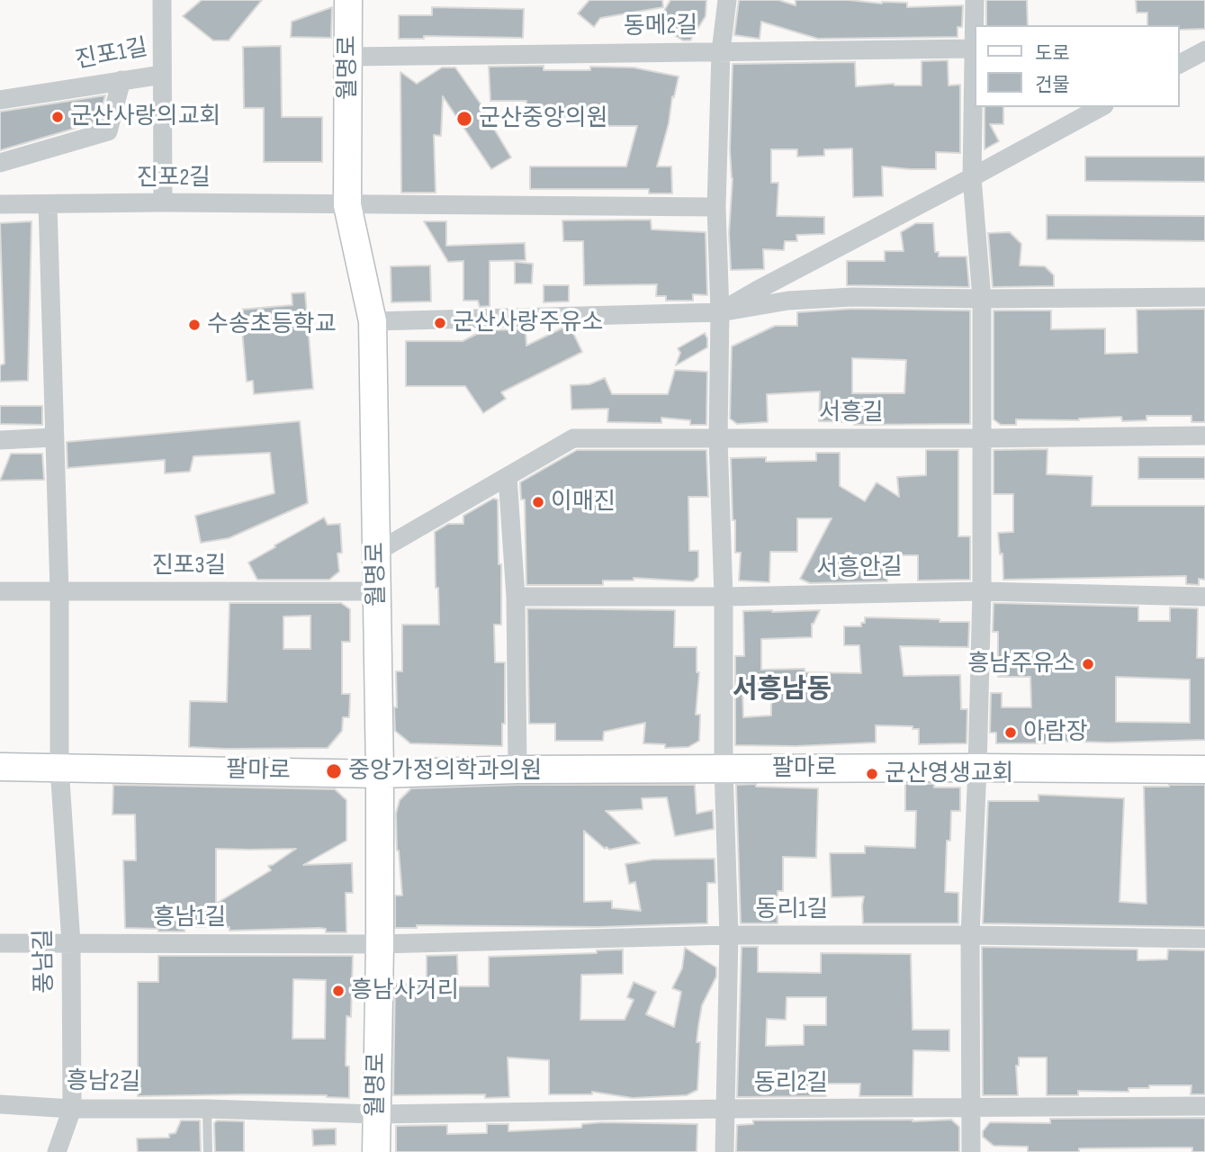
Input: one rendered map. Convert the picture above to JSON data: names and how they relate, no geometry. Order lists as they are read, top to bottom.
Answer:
{
  "streets": {
    "street": [
      "동메2길",
      "진포1길",
      "월명로",
      "진포2길",
      "서흥길",
      "진포3길",
      "서흥안길",
      "팔마로",
      "동리1길",
      "흥남1길",
      "풍남길",
      "흥남2길",
      "동리2길"
    ]
  },
  "crossings": [
    ["동메2길", "월명로"],
    ["월명로", "진포2길"],
    ["월명로", "서흥길"],
    ["월명로", "진포3길"],
    ["월명로", "팔마로"],
    ["월명로", "동리1길"],
    ["월명로", "흥남1길"],
    ["월명로", "흥남2길"],
    ["월명로", "동리2길"],
    ["진포2길", "풍남길"],
    ["진포3길", "풍남길"],
    ["팔마로", "풍남길"],
    ["동리1길", "흥남1길"],
    ["흥남1길", "풍남길"],
    ["풍남길", "흥남2길"],
    ["흥남2길", "동리2길"]
  ],
  "districts": ["서흥남동"],
  "places": [
    "군산사랑의교회",
    "군산중앙의원",
    "군산사랑주유소",
    "수송초등학교",
    "이매진",
    "흥남주유소",
    "아람장",
    "중앙가정의학과의원",
    "군산영생교회",
    "흥남사거리"
  ],
  "legend": ["도로", "건물"]
}
